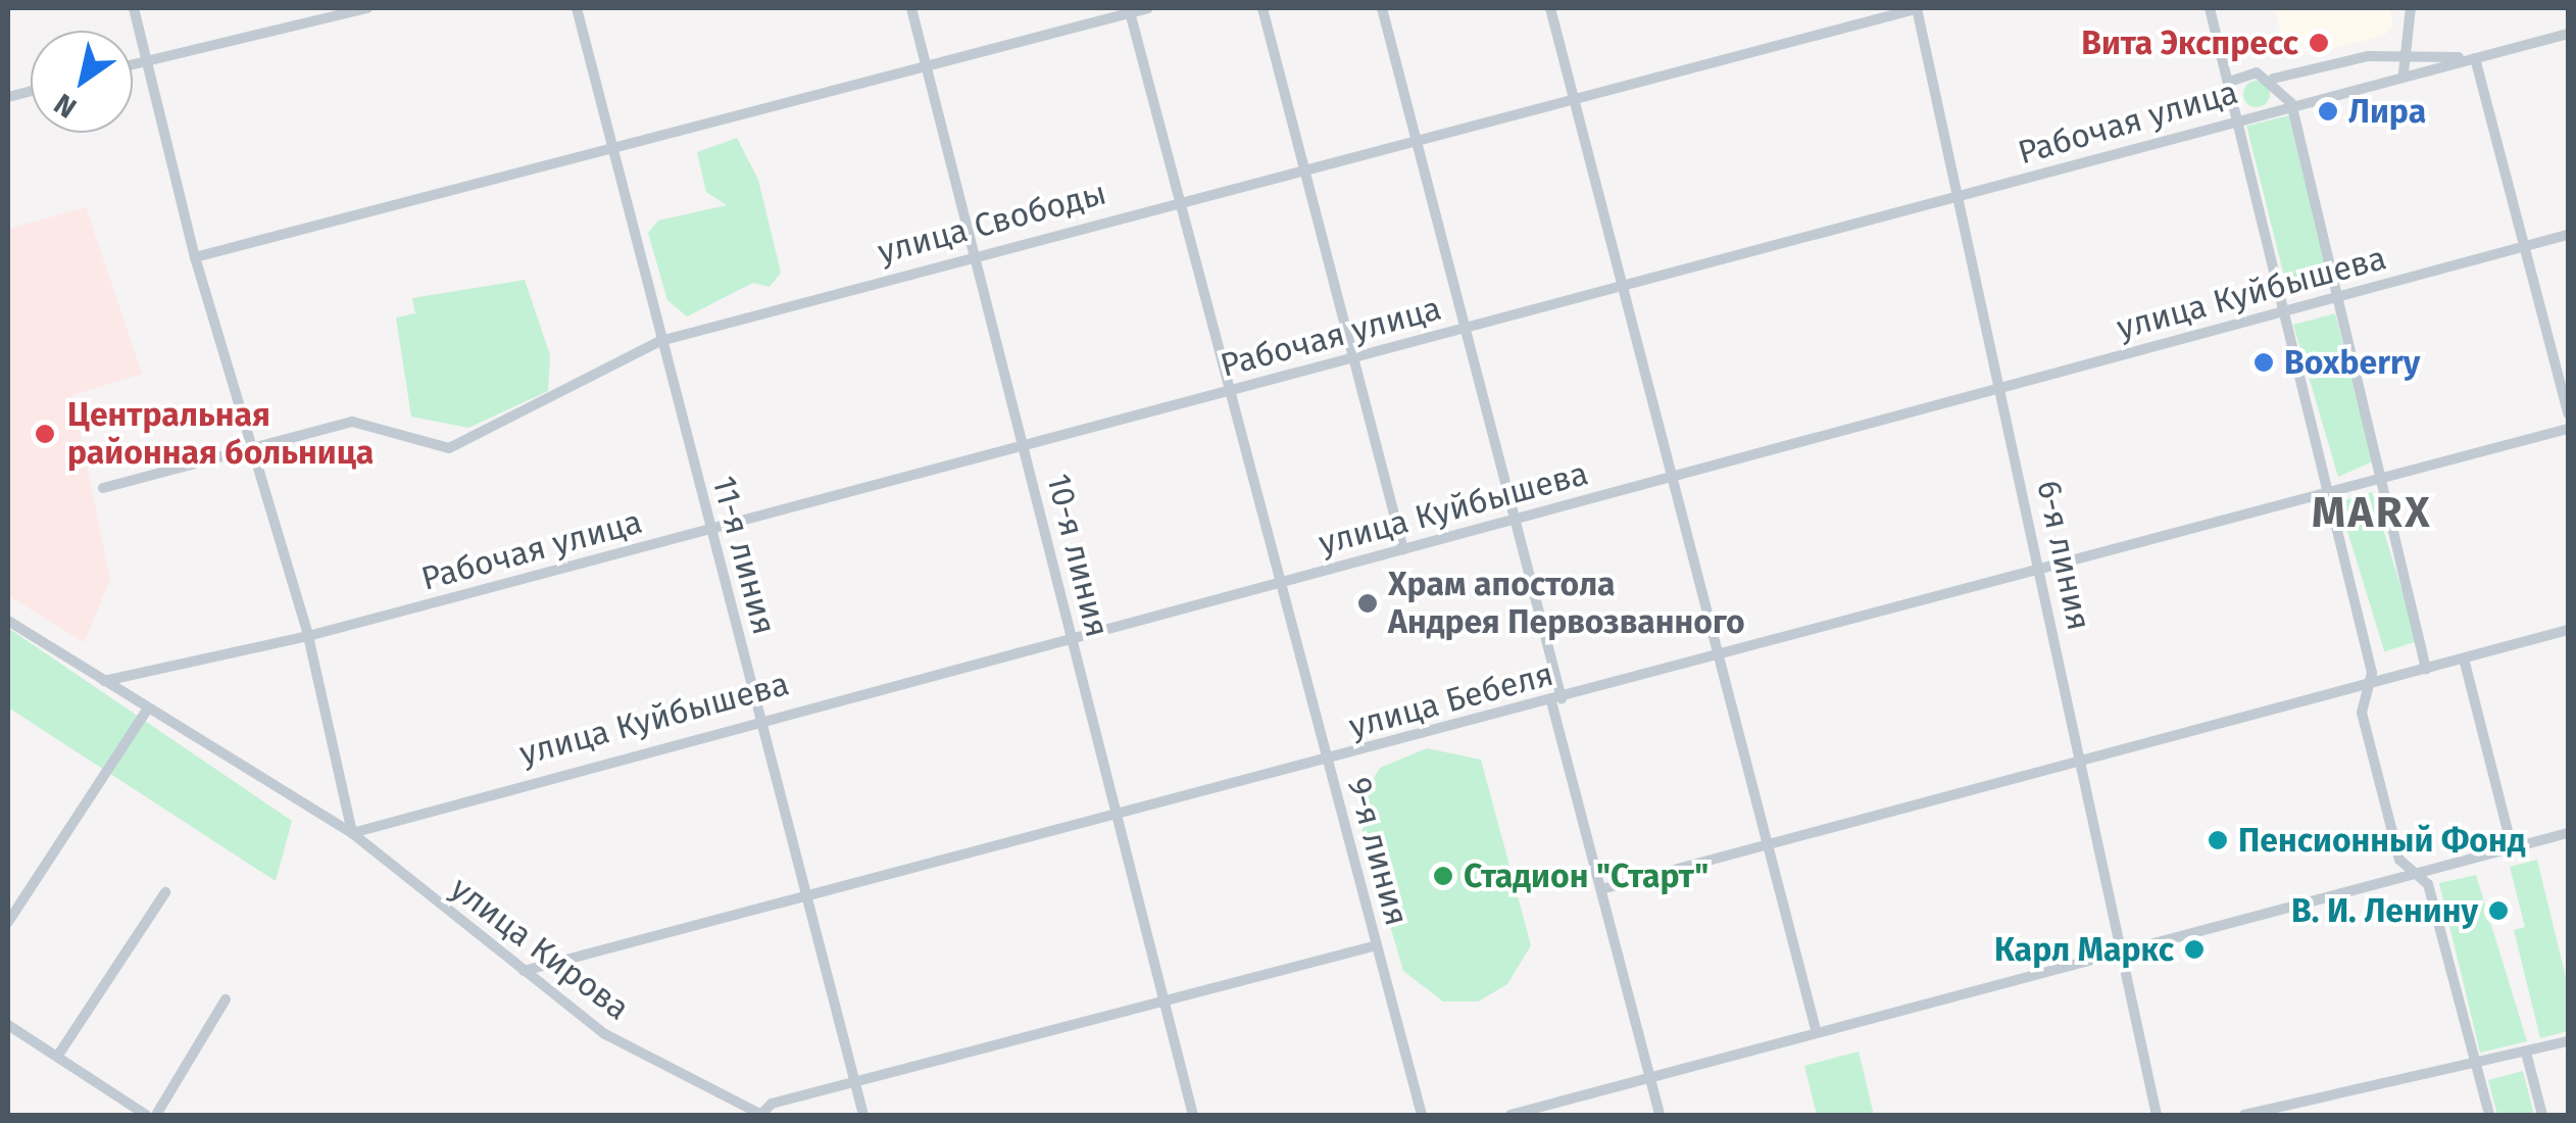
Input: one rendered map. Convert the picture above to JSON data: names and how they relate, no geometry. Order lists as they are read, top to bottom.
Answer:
{
  "streets": {
    "street": [
      "Рабочая улица",
      "улица Свободы",
      "улица Куйбышева",
      "11-я линия",
      "10-я линия",
      "6-я линия",
      "улица Бебеля",
      "9-я линия",
      "улица Кирова"
    ]
  },
  "crossings": [
    ["Рабочая улица", "11-я линия"],
    ["Рабочая улица", "10-я линия"],
    ["Рабочая улица", "6-я линия"],
    ["Рабочая улица", "9-я линия"],
    ["Рабочая улица", "улица Кирова"],
    ["улица Свободы", "11-я линия"],
    ["улица Свободы", "10-я линия"],
    ["улица Свободы", "6-я линия"],
    ["улица Свободы", "9-я линия"],
    ["улица Куйбышева", "11-я линия"],
    ["улица Куйбышева", "10-я линия"],
    ["улица Куйбышева", "6-я линия"],
    ["улица Куйбышева", "9-я линия"],
    ["улица Куйбышева", "улица Кирова"],
    ["11-я линия", "улица Бебеля"],
    ["10-я линия", "улица Бебеля"],
    ["6-я линия", "улица Бебеля"],
    ["улица Бебеля", "9-я линия"],
    ["улица Бебеля", "улица Кирова"]
  ],
  "districts": ["MARX"],
  "places": [
    "Вита Экспресс",
    "Лира",
    "Boxberry",
    "Центральная районная больница",
    "Храм апостола Андрея Первозванного",
    "Пенсионный Фонд",
    "Стадион \"Старт\"",
    "В. И. Ленину",
    "Карл Маркс"
  ],
  "north": "bottom left"
}
